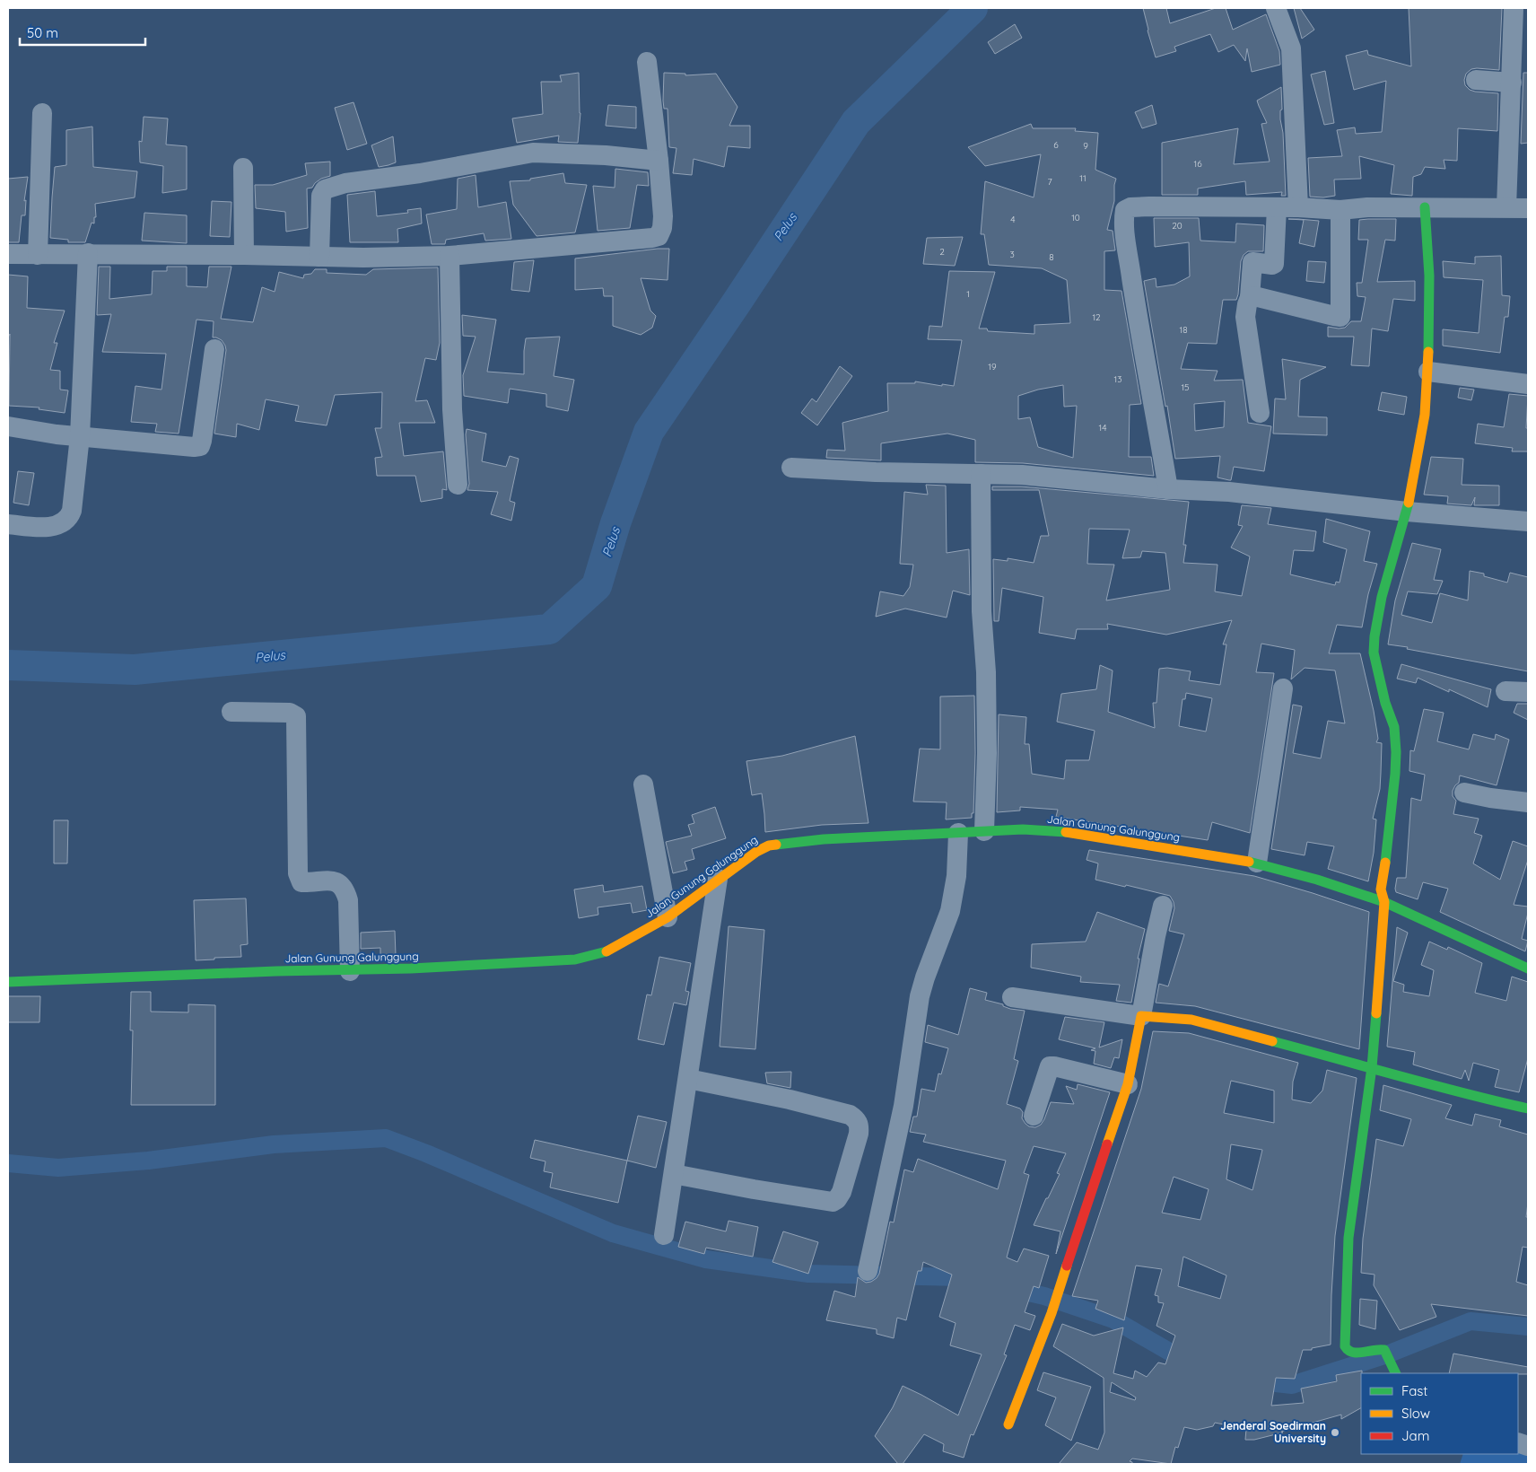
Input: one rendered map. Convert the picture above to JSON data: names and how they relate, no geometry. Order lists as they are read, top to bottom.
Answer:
{
  "streets": {
    "street": ["Jalan Gunung Galunggung"]
  },
  "water": ["Pelus"],
  "places": ["Jenderal Soedirman University"],
  "house_numbers": [
    "6",
    "9",
    "16",
    "11",
    "7",
    "10",
    "4",
    "20",
    "2",
    "3",
    "8",
    "1",
    "12",
    "18",
    "19",
    "13",
    "15",
    "14"
  ],
  "legend": ["Fast", "Slow", "Jam"],
  "scale_bar": "50 m"
}
